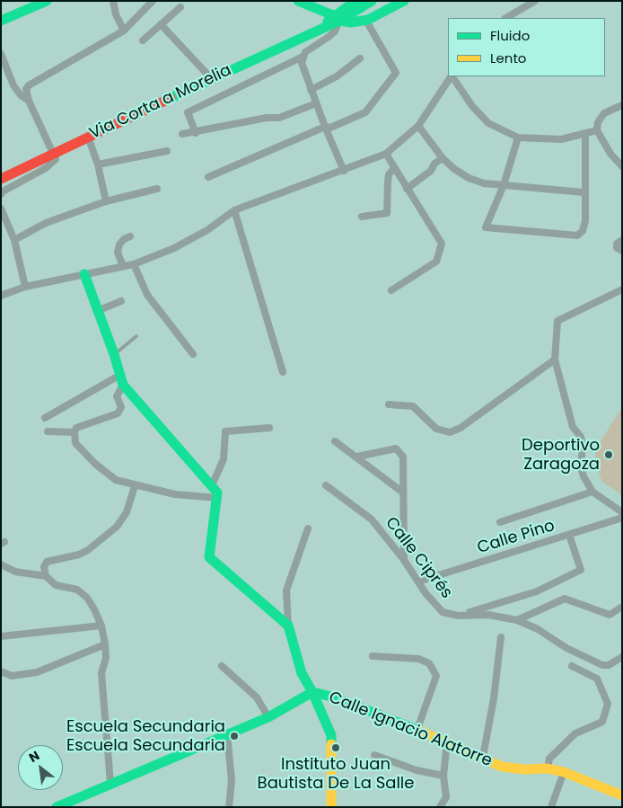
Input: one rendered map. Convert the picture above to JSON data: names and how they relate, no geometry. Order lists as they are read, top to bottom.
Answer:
{
  "streets": {
    "street": [
      "Via Corta a Morelia",
      "Calle Pino",
      "Calle Ciprés",
      "Calle Ignacio Alatorre"
    ]
  },
  "crossings": [
    ["Calle Pino", "Calle Ciprés"]
  ],
  "places": ["Deportivo Zaragoza", "Escuela Secundaria Escuela Secundaria", "Instituto Juan Bautista De La Salle"],
  "legend": ["Fluido", "Lento"],
  "north": "top left"
}
